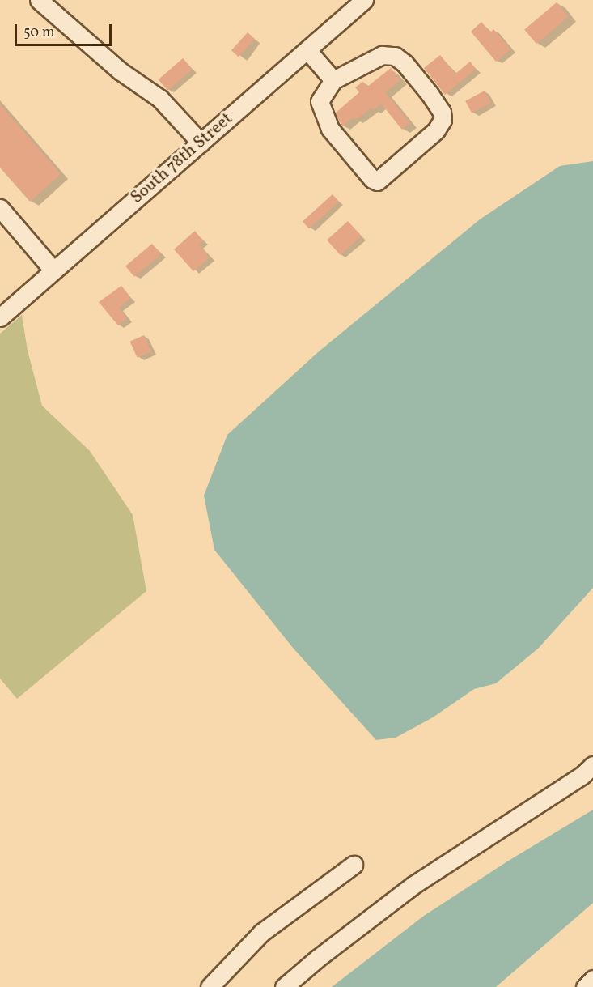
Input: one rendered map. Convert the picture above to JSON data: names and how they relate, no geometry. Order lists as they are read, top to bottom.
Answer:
{
  "streets": {
    "street": ["South 78th Street"]
  },
  "scale_bar": "50 m"
}
